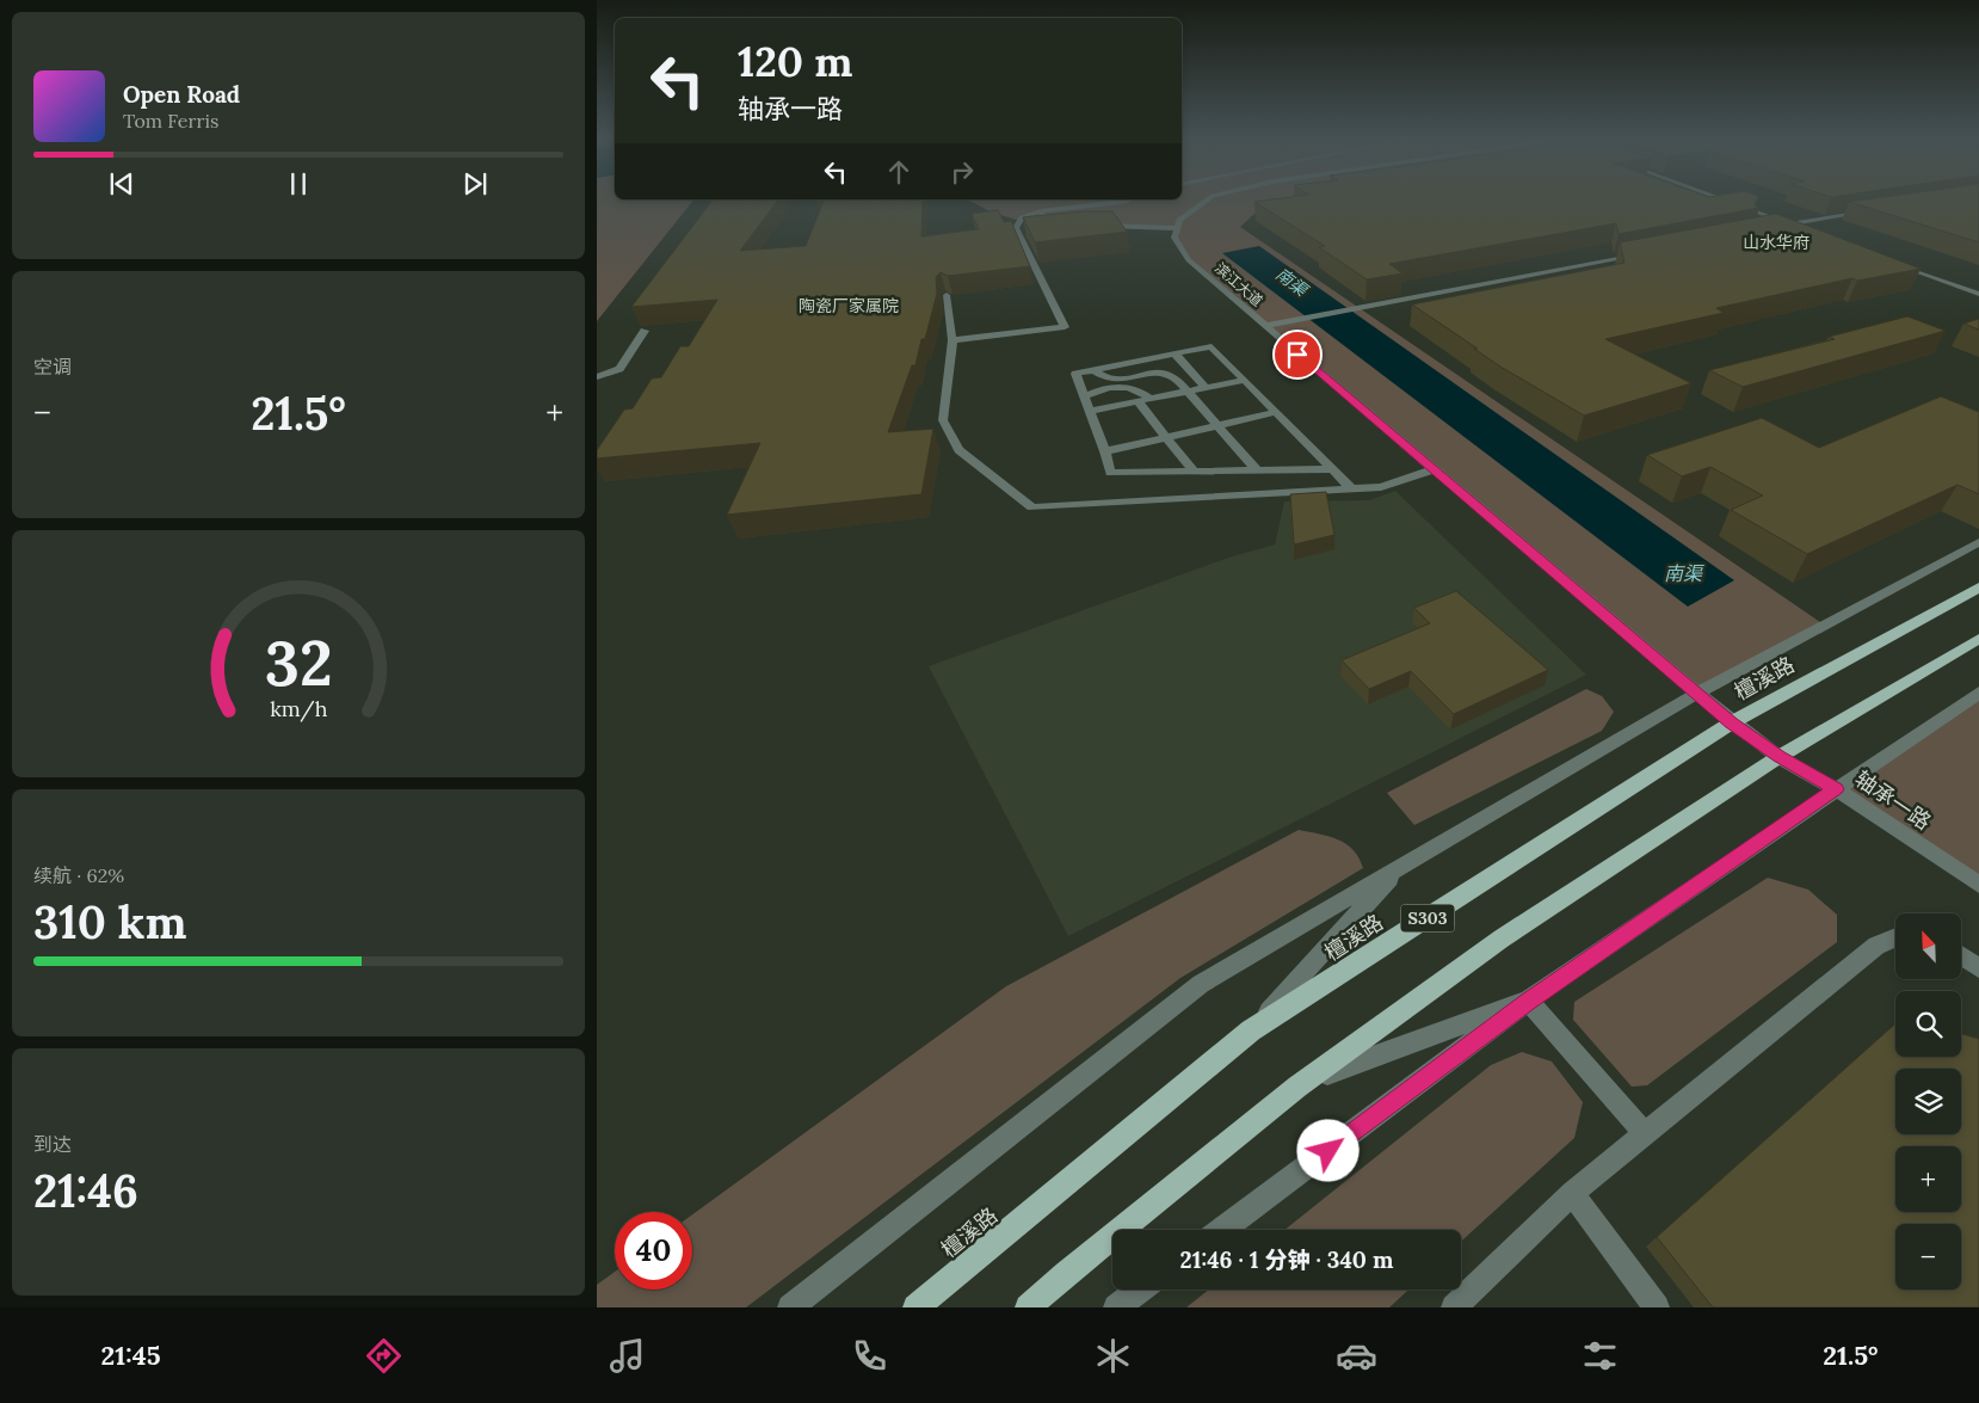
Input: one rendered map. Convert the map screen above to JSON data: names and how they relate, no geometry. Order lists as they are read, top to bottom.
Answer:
{
  "streets": {
    "main road": ["檀溪路", "S303"],
    "street": ["滨江大道", "轴承一路"]
  },
  "crossings": [
    ["滨江大道", "檀溪路"],
    ["滨江大道", "轴承一路"]
  ],
  "districts": ["山水华府", "陶瓷厂家属院"],
  "water": ["南渠"],
  "north": "top left",
  "page": {
    "turn": ["120 m", "轴承一路"],
    "song": ["Open Road", "Tom Ferris"],
    "tile": [
      "空调",
      ["续航 · 62%", "310 km"],
      ["到达", "21:46"]
    ],
    "heat": ["−", "21.5°", "+"],
    "map_buttons": ["+", "−"],
    "limit": "40",
    "trip": "21:46 · 1 分钟 · 340 m",
    "tabs": ["21:45", "21.5°"],
    "gauge": ["32", "km/h"]
  }
}
